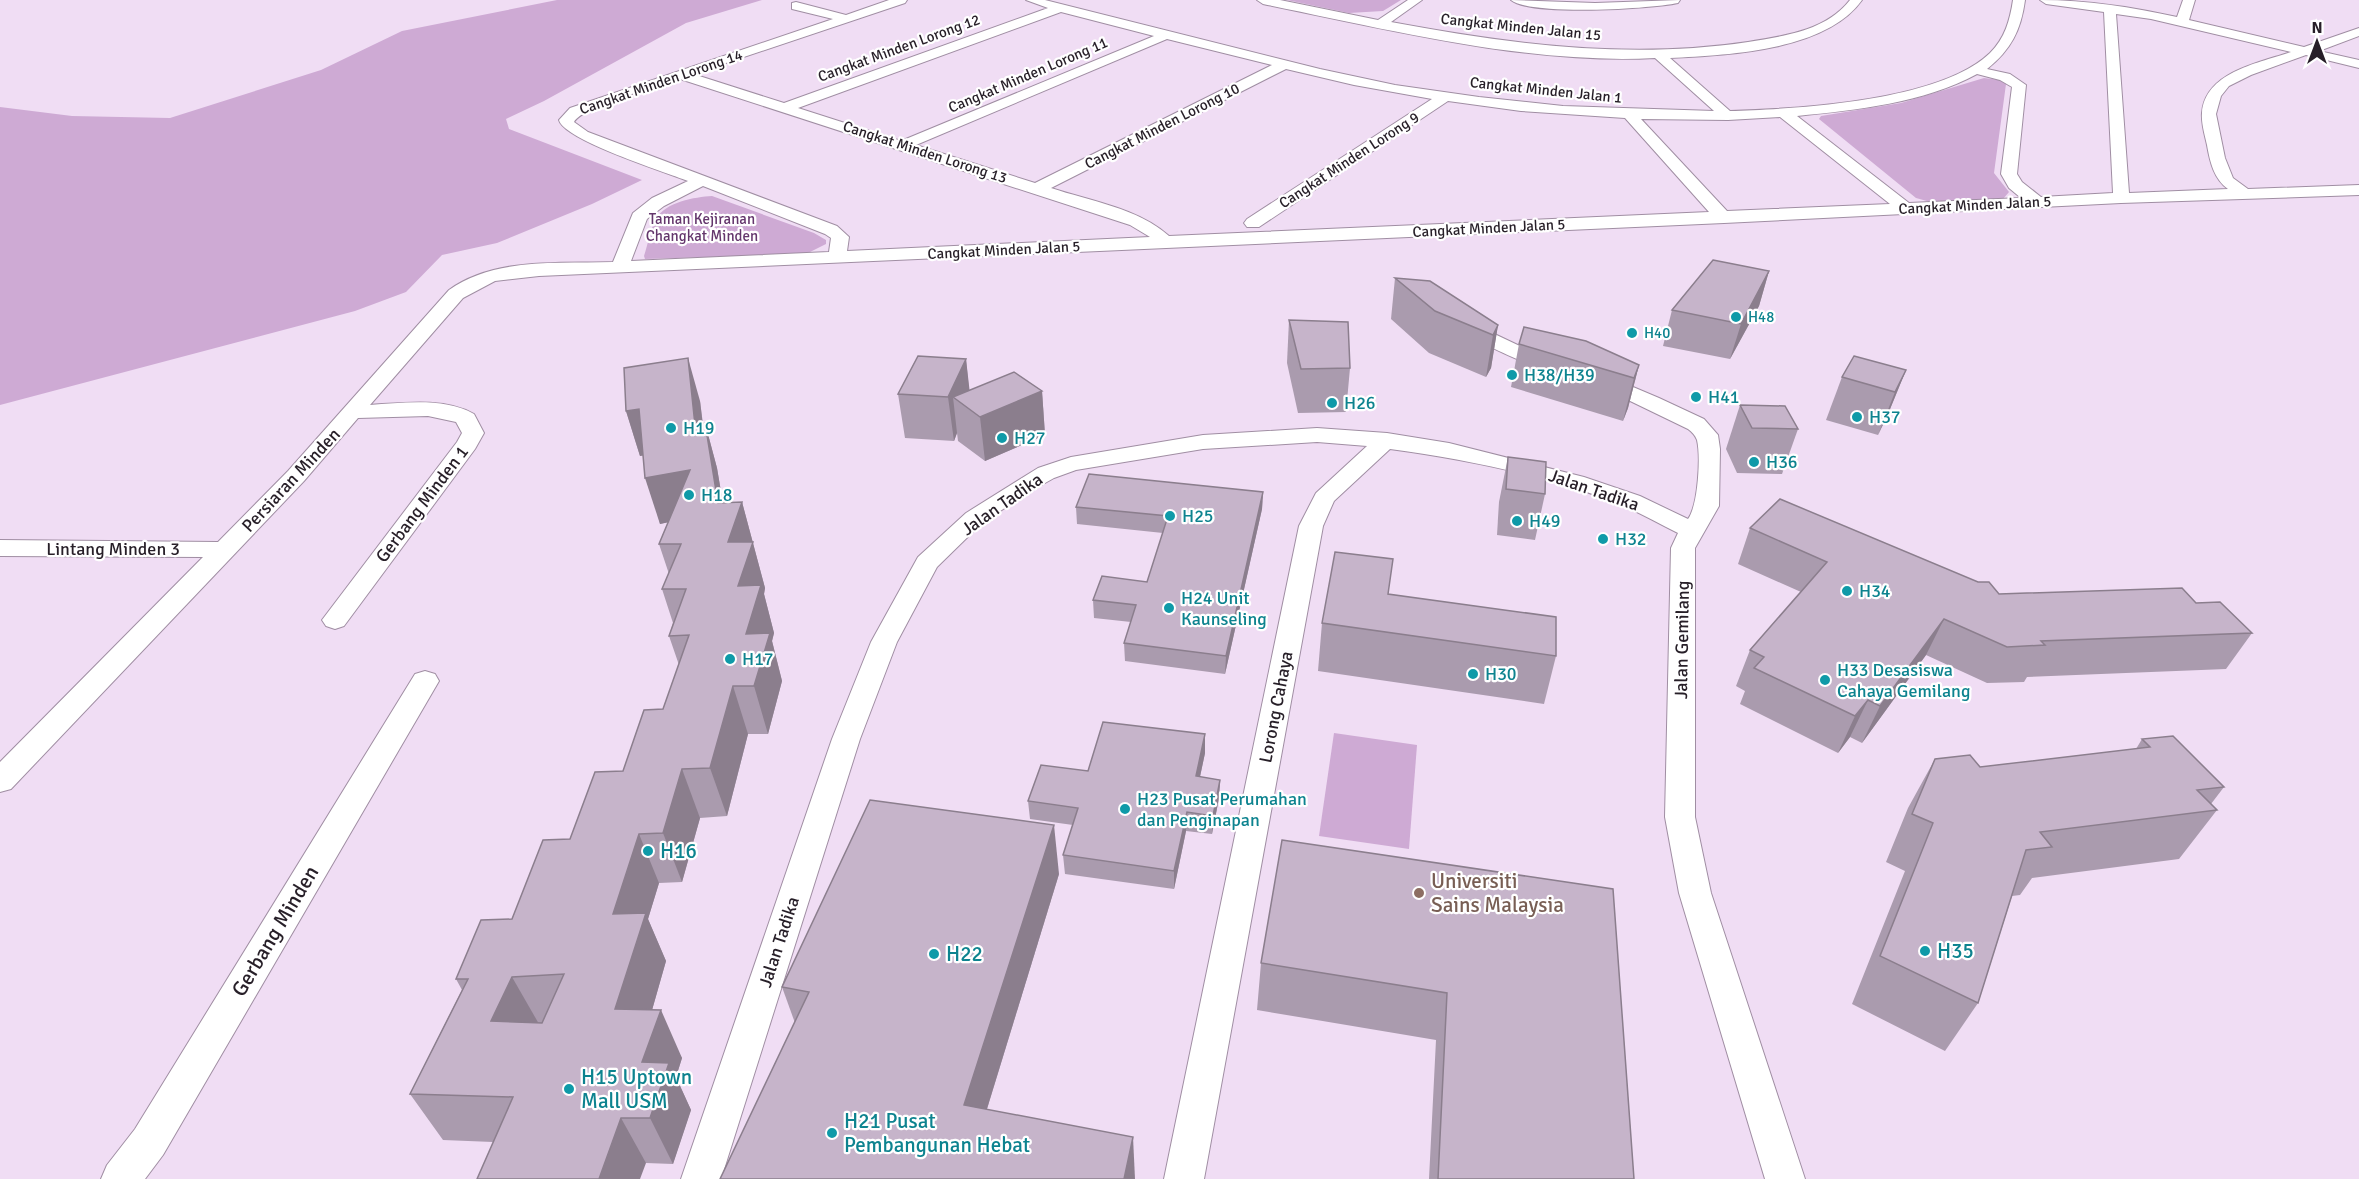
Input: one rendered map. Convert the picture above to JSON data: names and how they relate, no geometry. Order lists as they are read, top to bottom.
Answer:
{
  "streets": {
    "street": [
      "Cangkat Minden Jalan 15",
      "Cangkat Minden Lorong 12",
      "Cangkat Minden Lorong 11",
      "Cangkat Minden Lorong 14",
      "Cangkat Minden Jalan 1",
      "Cangkat Minden Lorong 10",
      "Cangkat Minden Lorong 13",
      "Cangkat Minden Lorong 9",
      "Cangkat Minden Jalan 5",
      "Persiaran Minden",
      "Jalan Tadika",
      "Gerbang Minden 1",
      "Lintang Minden 3",
      "Jalan Gemilang",
      "Lorong Cahaya",
      "Gerbang Minden"
    ]
  },
  "crossings": [
    ["Cangkat Minden Lorong 12", "Cangkat Minden Jalan 1"],
    ["Cangkat Minden Lorong 12", "Cangkat Minden Lorong 13"],
    ["Cangkat Minden Lorong 11", "Cangkat Minden Jalan 1"],
    ["Cangkat Minden Lorong 11", "Cangkat Minden Lorong 13"],
    ["Cangkat Minden Lorong 14", "Cangkat Minden Lorong 13"],
    ["Cangkat Minden Lorong 14", "Cangkat Minden Jalan 5"],
    ["Cangkat Minden Jalan 1", "Cangkat Minden Lorong 10"],
    ["Cangkat Minden Jalan 1", "Cangkat Minden Lorong 9"],
    ["Cangkat Minden Lorong 10", "Cangkat Minden Lorong 13"],
    ["Cangkat Minden Lorong 13", "Cangkat Minden Jalan 5"],
    ["Cangkat Minden Jalan 5", "Persiaran Minden"],
    ["Persiaran Minden", "Gerbang Minden 1"],
    ["Persiaran Minden", "Lintang Minden 3"],
    ["Jalan Tadika", "Jalan Gemilang"],
    ["Jalan Tadika", "Lorong Cahaya"]
  ],
  "parks": ["Taman Kejiranan Changkat Minden"],
  "places": [
    "H48",
    "H40",
    "H38/H39",
    "H41",
    "H26",
    "H37",
    "H19",
    "H27",
    "H36",
    "H18",
    "H25",
    "H49",
    "H32",
    "H34",
    "H24 Unit Kaunseling",
    "H17",
    "H30",
    "H33 Desasiswa Cahaya Gemilang",
    "H23 Pusat Perumahan dan Penginapan",
    "H16",
    "Universiti Sains Malaysia",
    "H35",
    "H22",
    "H15 Uptown Mall USM",
    "H21 Pusat Pembangunan Hebat"
  ],
  "north": "top"
}
